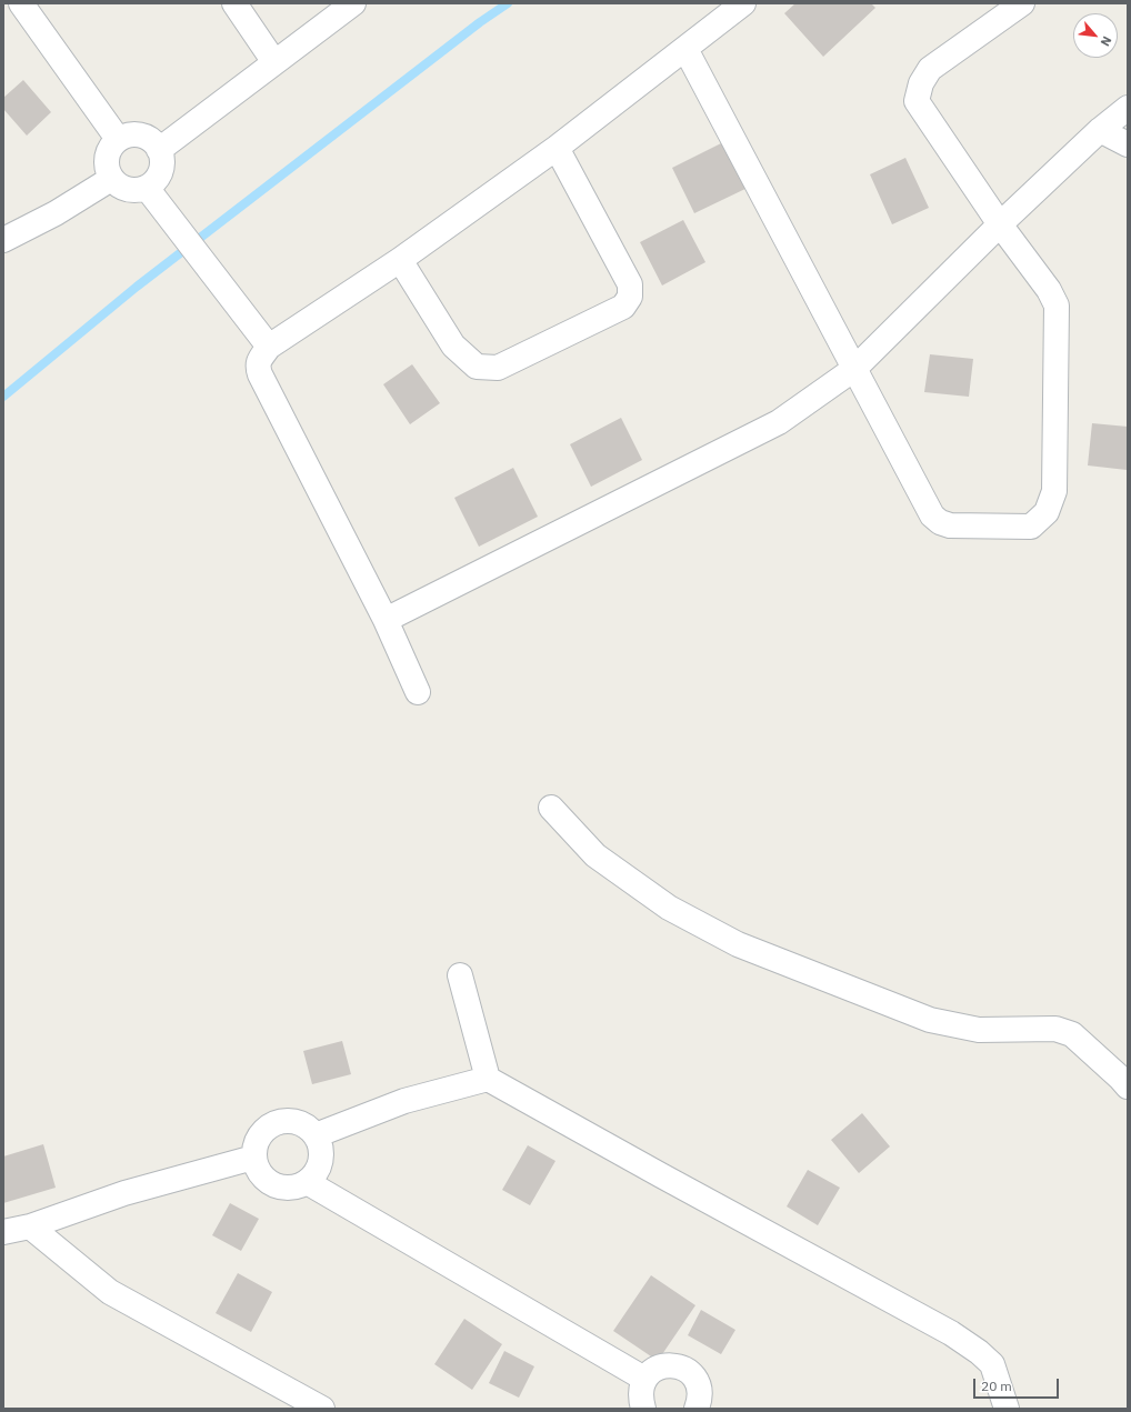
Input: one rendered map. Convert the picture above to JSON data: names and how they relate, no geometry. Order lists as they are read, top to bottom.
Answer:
{
  "scale_bar": "20 m",
  "north": "bottom right"
}
